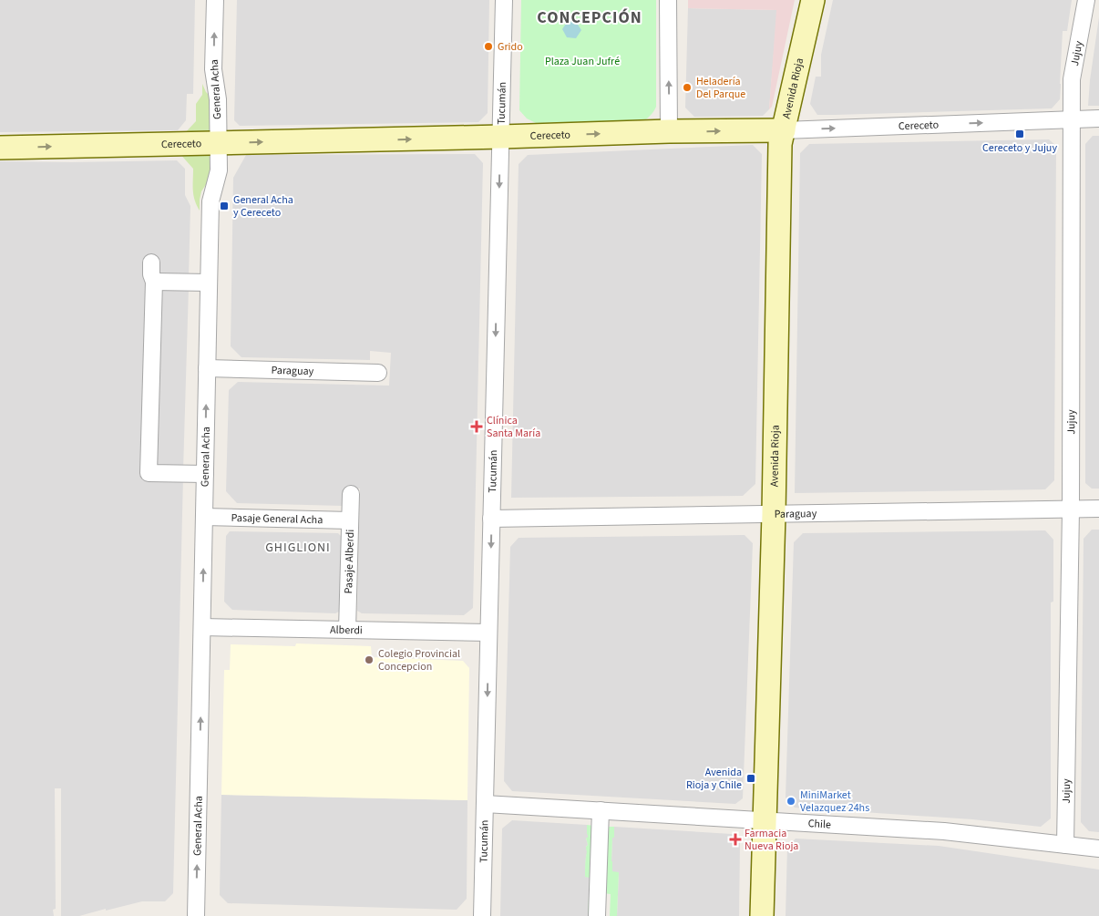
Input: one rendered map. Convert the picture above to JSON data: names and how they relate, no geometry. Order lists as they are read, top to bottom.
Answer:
{
  "streets": {
    "main road": ["Avenida Rioja", "Cereceto"],
    "street": [
      "Jujuy",
      "General Acha",
      "Tucumán",
      "Paraguay",
      "Pasaje General Acha",
      "Pasaje Alberdi",
      "Alberdi",
      "Chile"
    ]
  },
  "crossings": [
    ["Jujuy", "Cereceto"],
    ["Jujuy", "Paraguay"],
    ["Jujuy", "Chile"],
    ["Avenida Rioja", "Cereceto"],
    ["Avenida Rioja", "Paraguay"],
    ["Avenida Rioja", "Chile"],
    ["General Acha", "Cereceto"],
    ["General Acha", "Paraguay"],
    ["General Acha", "Pasaje General Acha"],
    ["General Acha", "Alberdi"],
    ["Tucumán", "Cereceto"],
    ["Tucumán", "Paraguay"],
    ["Tucumán", "Alberdi"],
    ["Tucumán", "Chile"],
    ["Pasaje General Acha", "Pasaje Alberdi"],
    ["Pasaje Alberdi", "Alberdi"]
  ],
  "one_way": ["General Acha", "Tucumán", "Cereceto"],
  "districts": ["CONCEPCIÓN", "GHIGLIONI"],
  "parks": ["Plaza Juan Jufré"],
  "places": {
    "other": [
      "Grido",
      "Heladería Del Parque",
      "Colegio Provincial Concepcion",
      "MiniMarket Velazquez 24hs"
    ],
    "transit": ["Cereceto y Jujuy", "General Acha y Cereceto", "Avenida Rioja y Chile"],
    "health": ["Clínica Santa María", "Farmacia Nueva Rioja"]
  }
}
